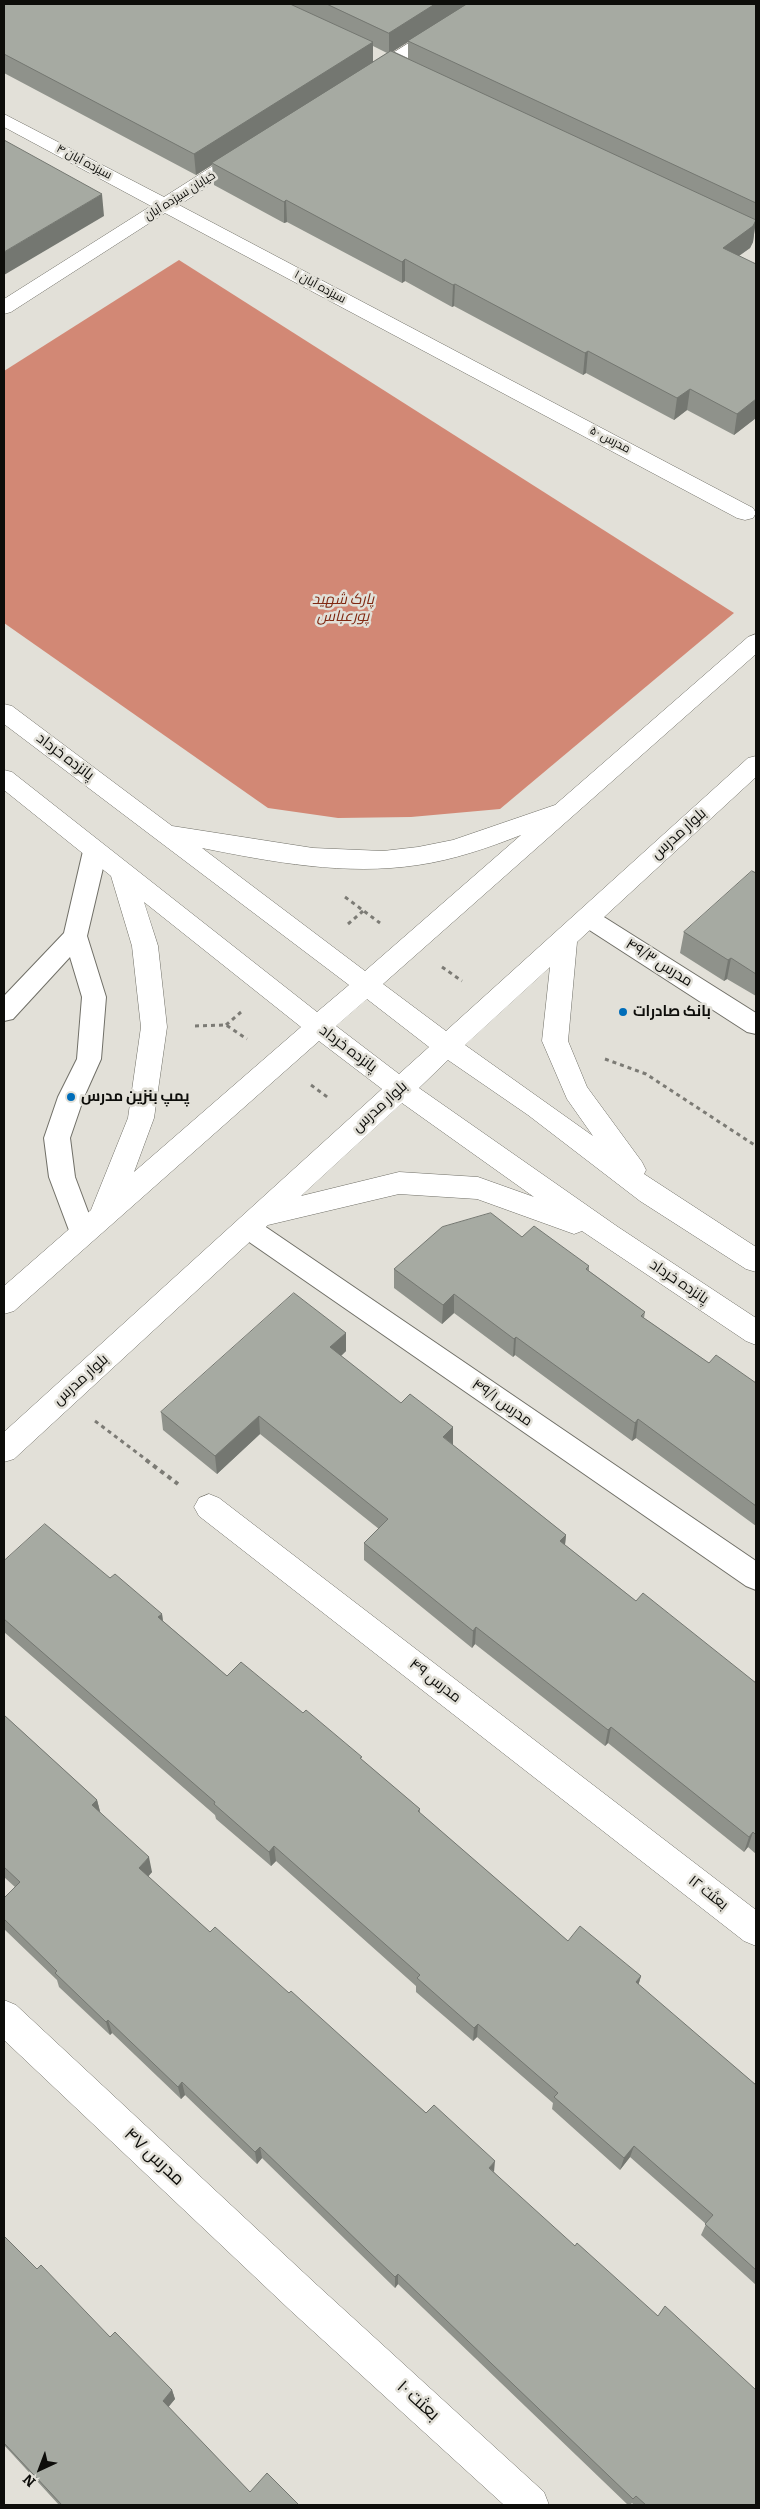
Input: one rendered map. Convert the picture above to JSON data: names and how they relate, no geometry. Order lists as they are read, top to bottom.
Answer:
{
  "streets": {
    "main road": [
      "سیزده آبان ۴",
      "خیابان سیزده آبان",
      "سیزده آبان ۱",
      "مدرس ۵۰",
      "پانزده خرداد",
      "بلوار مدرس",
      "مدرس ۴۹",
      "بعثت ۱۲",
      "مدرس ۴۷",
      "بعثت ۱۰"
    ],
    "lane": ["مدرس ۴۹/۳", "مدرس ۴۹/۱"]
  },
  "crossings": [
    ["سیزده آبان ۴", "خیابان سیزده آبان"],
    ["سیزده آبان ۴", "سیزده آبان ۱"],
    ["خیابان سیزده آبان", "سیزده آبان ۱"],
    ["سیزده آبان ۱", "مدرس ۵۰"],
    ["پانزده خرداد", "بلوار مدرس"],
    ["بلوار مدرس", "مدرس ۴۹/۳"],
    ["بلوار مدرس", "مدرس ۴۹/۱"],
    ["مدرس ۴۹", "بعثت ۱۲"],
    ["مدرس ۴۷", "بعثت ۱۰"]
  ],
  "parks": ["پارک شهید پورعباس"],
  "places": ["بانک صادرات", "پمپ بنزین مدرس"],
  "north": "bottom left"
}
